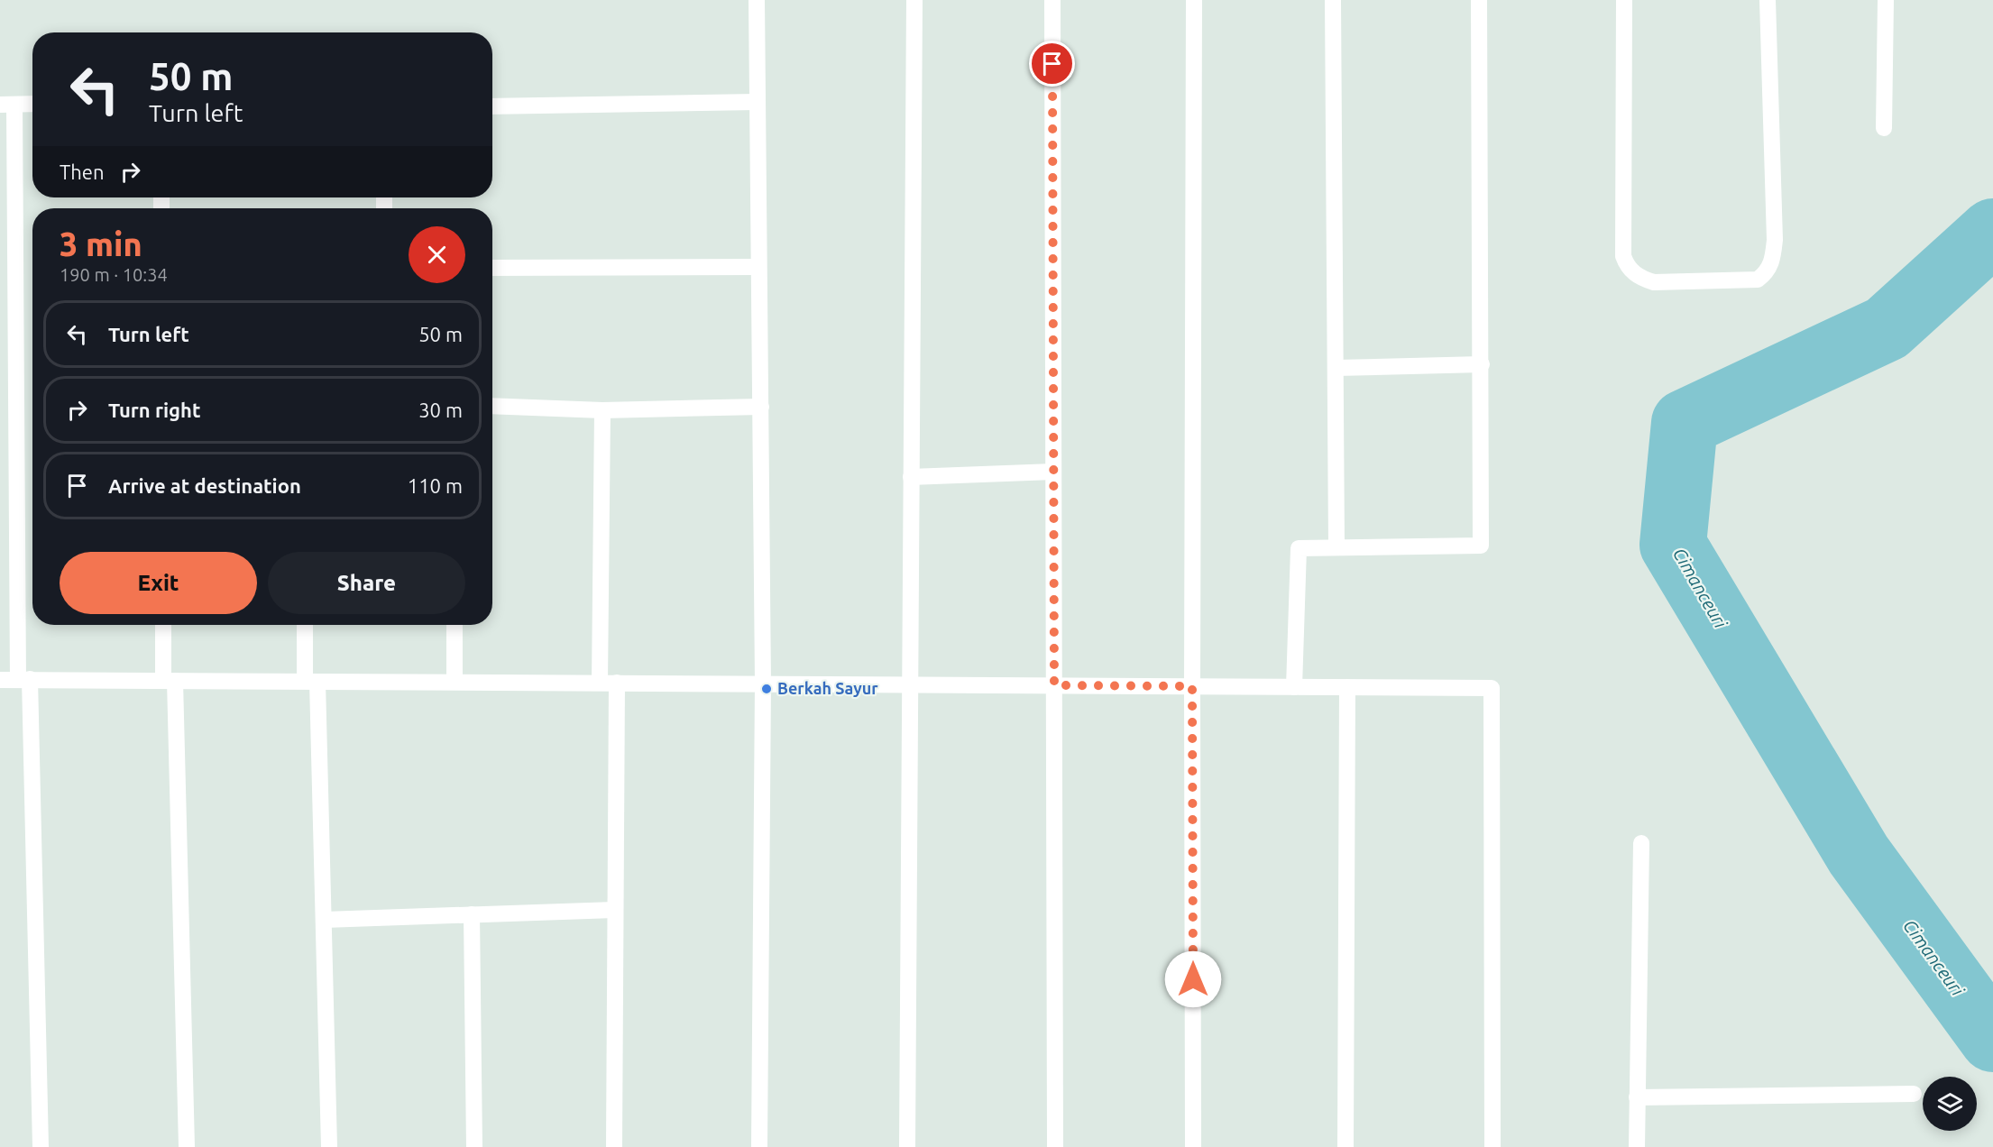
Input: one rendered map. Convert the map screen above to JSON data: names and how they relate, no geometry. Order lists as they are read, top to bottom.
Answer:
{
  "water": ["Cimanceuri"],
  "places": ["Berkah Sayur"],
  "page": {
    "turn": ["50 m", "Turn left"],
    "then": "Then",
    "heading": ["3 min", "190 m · 10:34"],
    "list": [
      {
        "name": "Turn left",
        "value": "50 m"
      },
      {
        "name": "Turn right",
        "value": "30 m"
      },
      {
        "name": "Arrive at destination",
        "value": "110 m"
      }
    ],
    "buttons": ["Exit", "Share"]
  }
}
